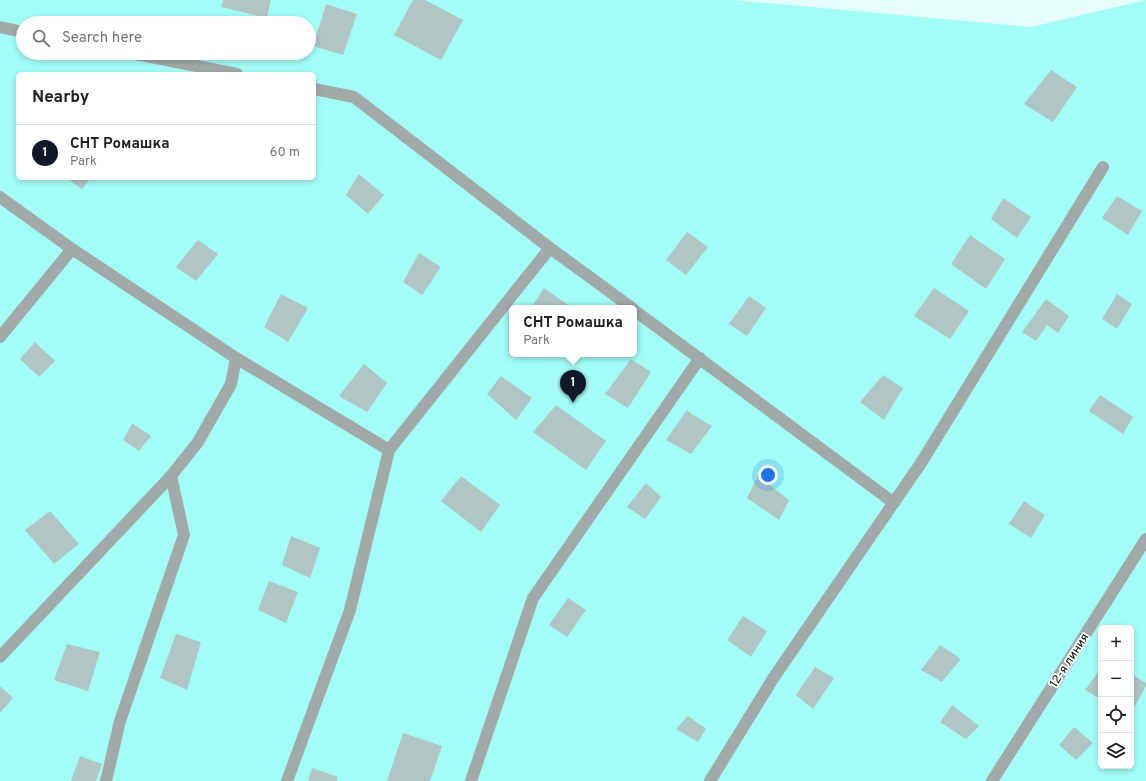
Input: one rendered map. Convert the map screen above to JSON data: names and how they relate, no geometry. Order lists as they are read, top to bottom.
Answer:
{
  "streets": {
    "street": ["12-я линия"]
  },
  "page": {
    "search": "Search here",
    "heading": "Nearby",
    "list": [
      {
        "mark": "1",
        "name": "СНТ Ромашка",
        "note": "Park",
        "value": "60 m"
      }
    ],
    "popup": ["СНТ Ромашка", "Park"],
    "pins": "1",
    "map_buttons": ["+", "−"]
  }
}
